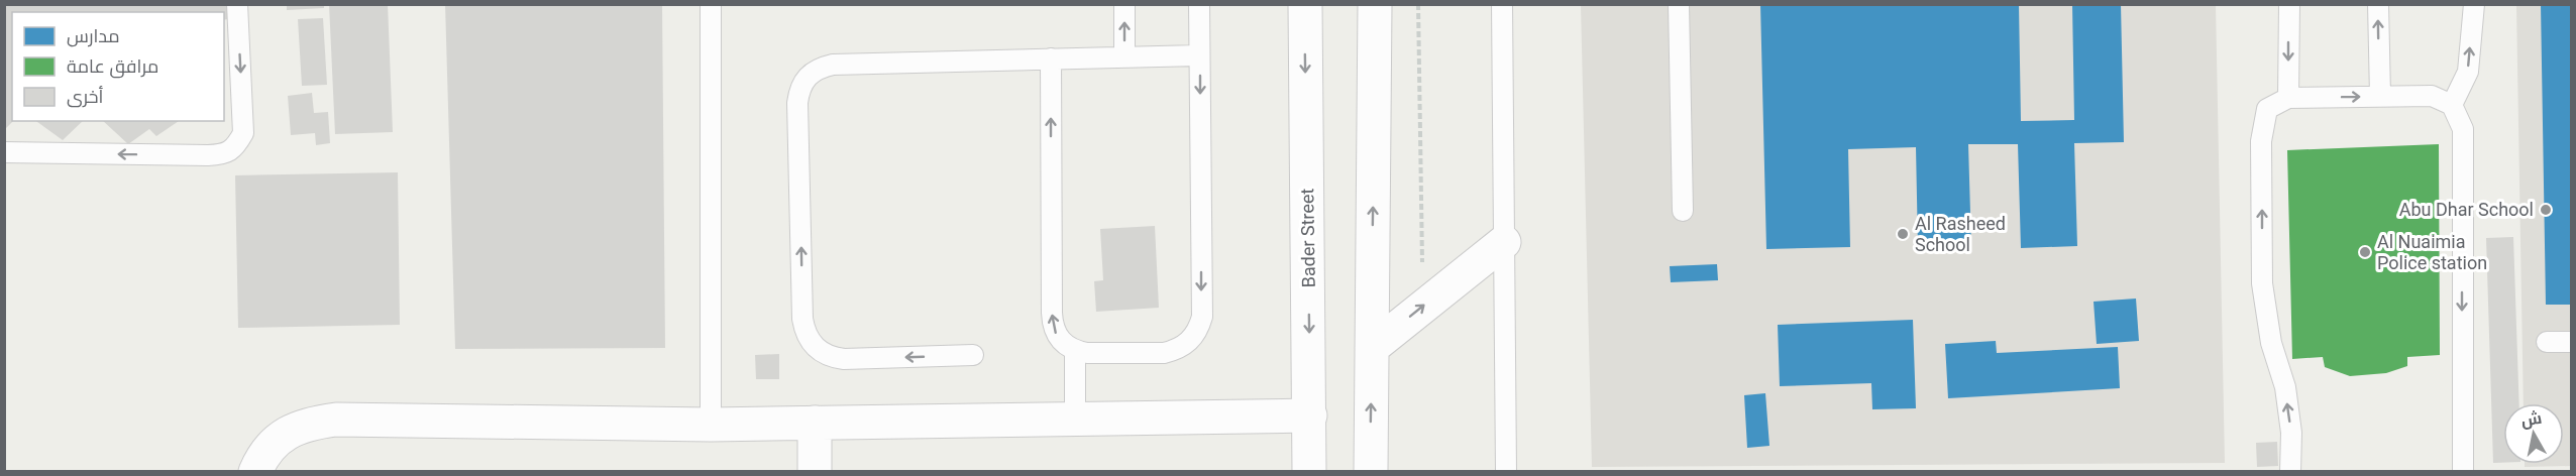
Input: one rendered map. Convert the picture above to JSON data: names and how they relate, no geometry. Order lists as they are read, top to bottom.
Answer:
{
  "streets": {
    "street": ["Bader Street"]
  },
  "places": ["Abu Dhar School", "Al Rasheed School", "Al Nuaimia Police station"],
  "legend": ["مدارس", "مرافق عامة", "أخرى"],
  "north": "top"
}
